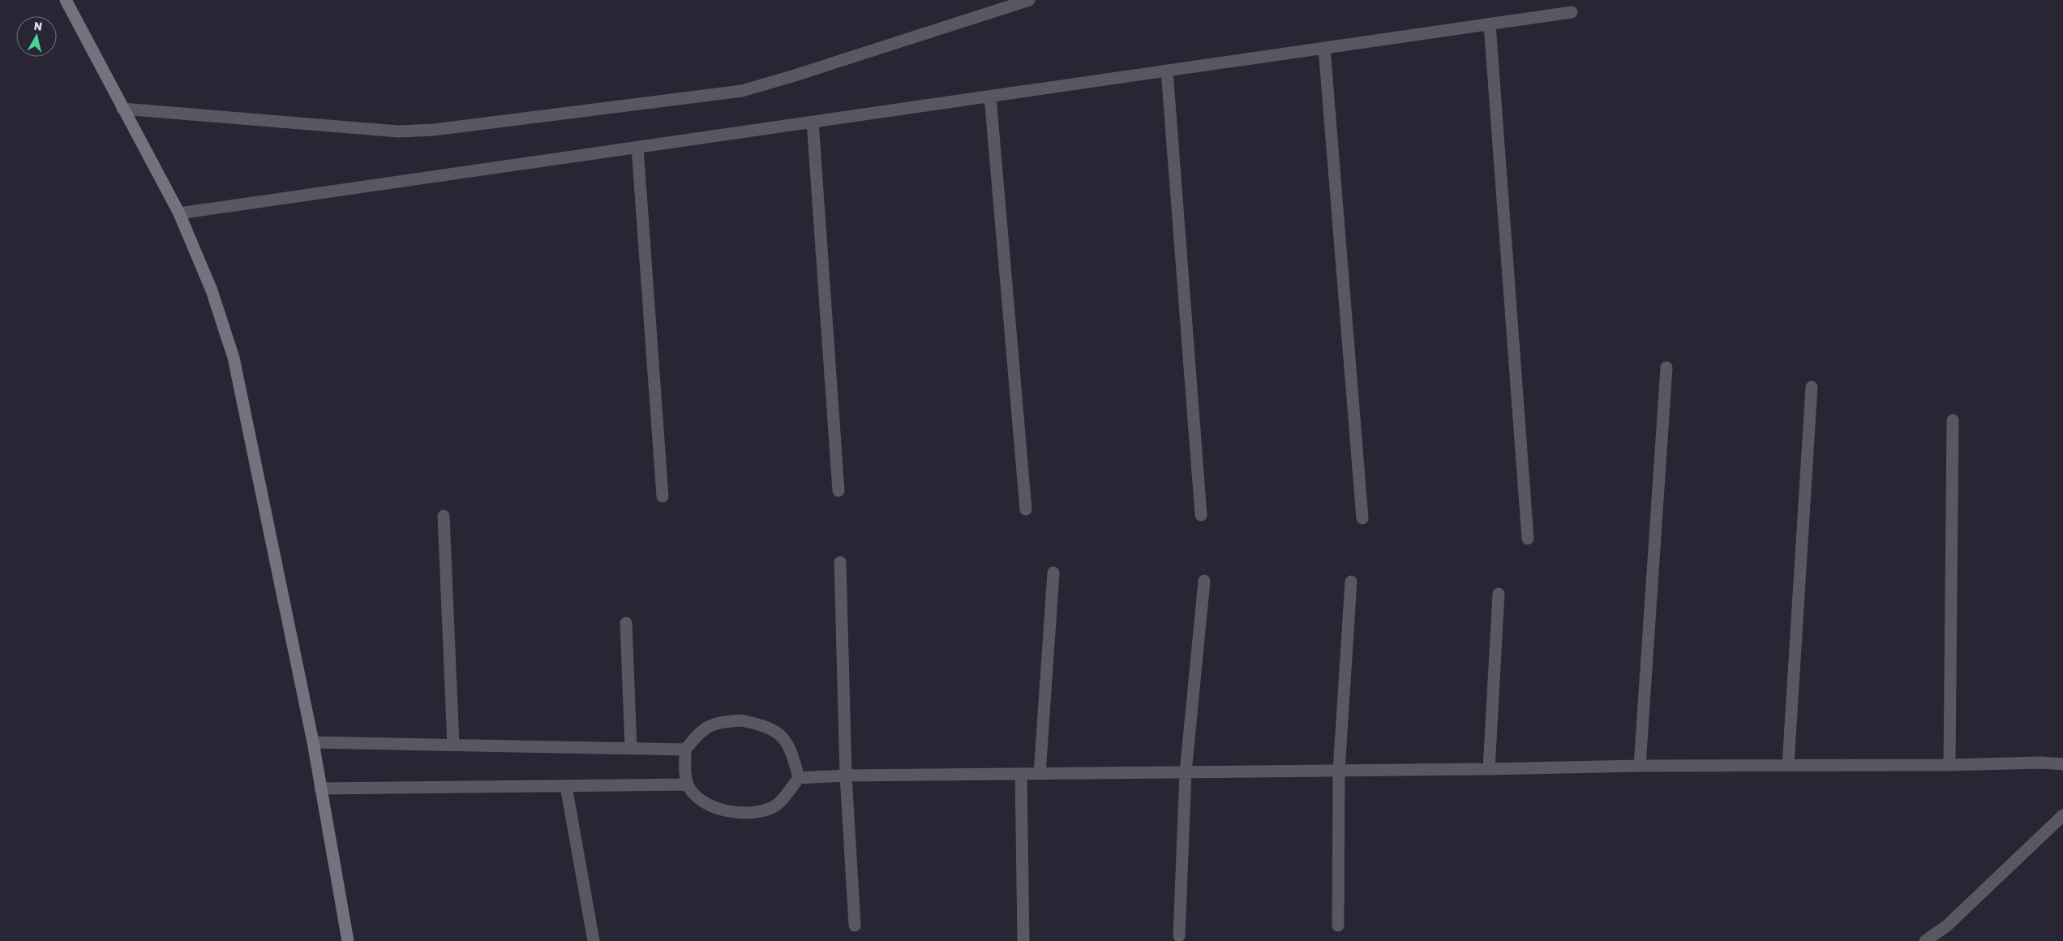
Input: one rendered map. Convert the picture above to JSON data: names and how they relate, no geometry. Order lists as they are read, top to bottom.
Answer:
{
  "north": "top"
}
